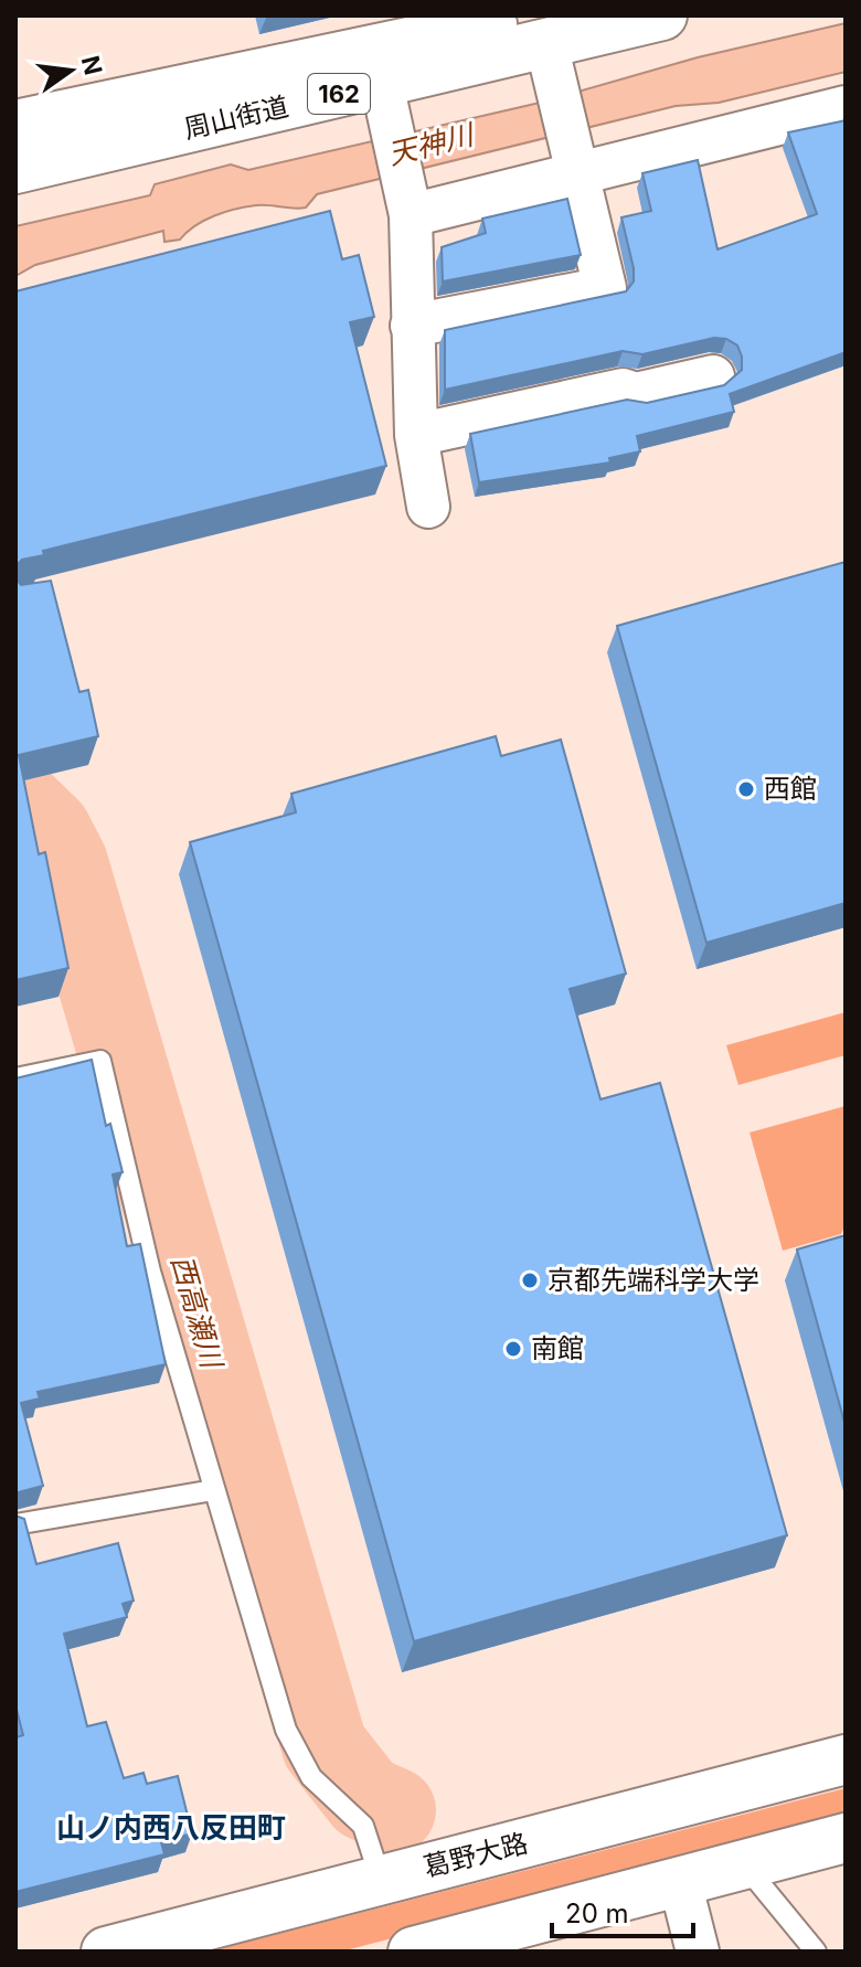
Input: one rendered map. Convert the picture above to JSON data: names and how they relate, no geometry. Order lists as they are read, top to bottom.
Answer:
{
  "streets": {
    "main road": ["162", "周山街道", "葛野大路"]
  },
  "districts": ["山ノ内西八反田町"],
  "water": ["天神川", "西高瀬川"],
  "places": ["西館", "京都先端科学大学", "南館"],
  "scale_bar": "20 m",
  "north": "right"
}
